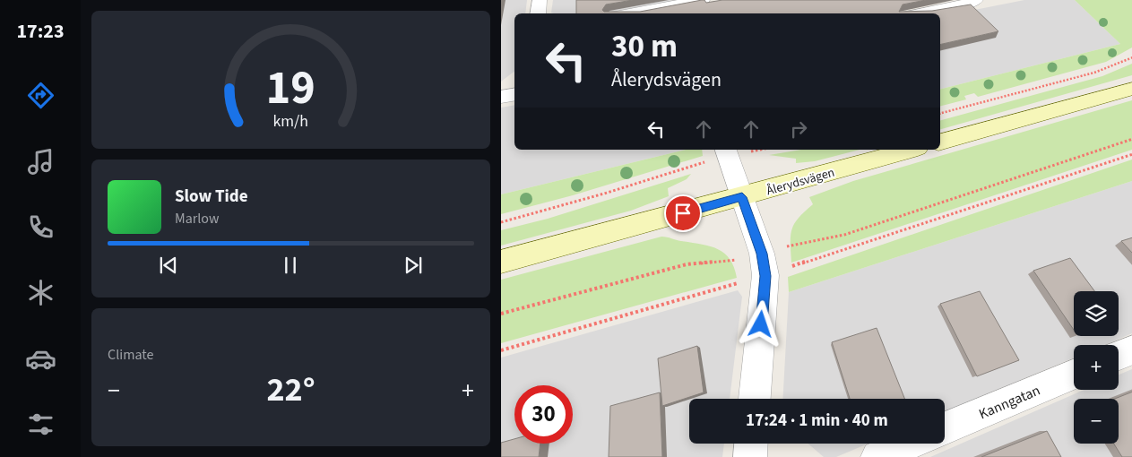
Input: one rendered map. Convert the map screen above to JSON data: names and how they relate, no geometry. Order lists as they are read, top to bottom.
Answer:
{
  "streets": {
    "main road": ["Ålerydsvägen"],
    "street": ["Kanngatan"]
  },
  "page": {
    "tabs": "17:23",
    "turn": ["30 m", "Ålerydsvägen"],
    "song": ["Slow Tide", "Marlow"],
    "map_buttons": ["+", "−"],
    "tile": "Climate",
    "heat": ["−", "22°", "+"],
    "limit": "30",
    "trip": "17:24 · 1 min · 40 m",
    "gauge": ["19", "km/h"]
  }
}
